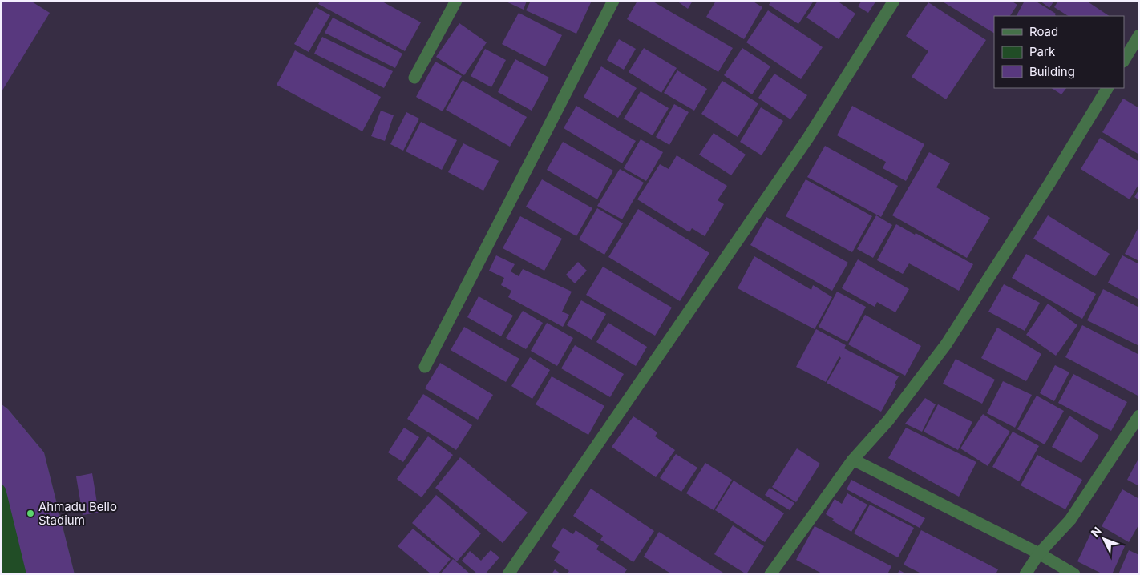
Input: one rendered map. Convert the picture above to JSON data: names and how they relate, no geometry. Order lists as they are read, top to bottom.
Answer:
{
  "places": ["Ahmadu Bello Stadium"],
  "legend": ["Road", "Park", "Building"],
  "north": "top left"
}
